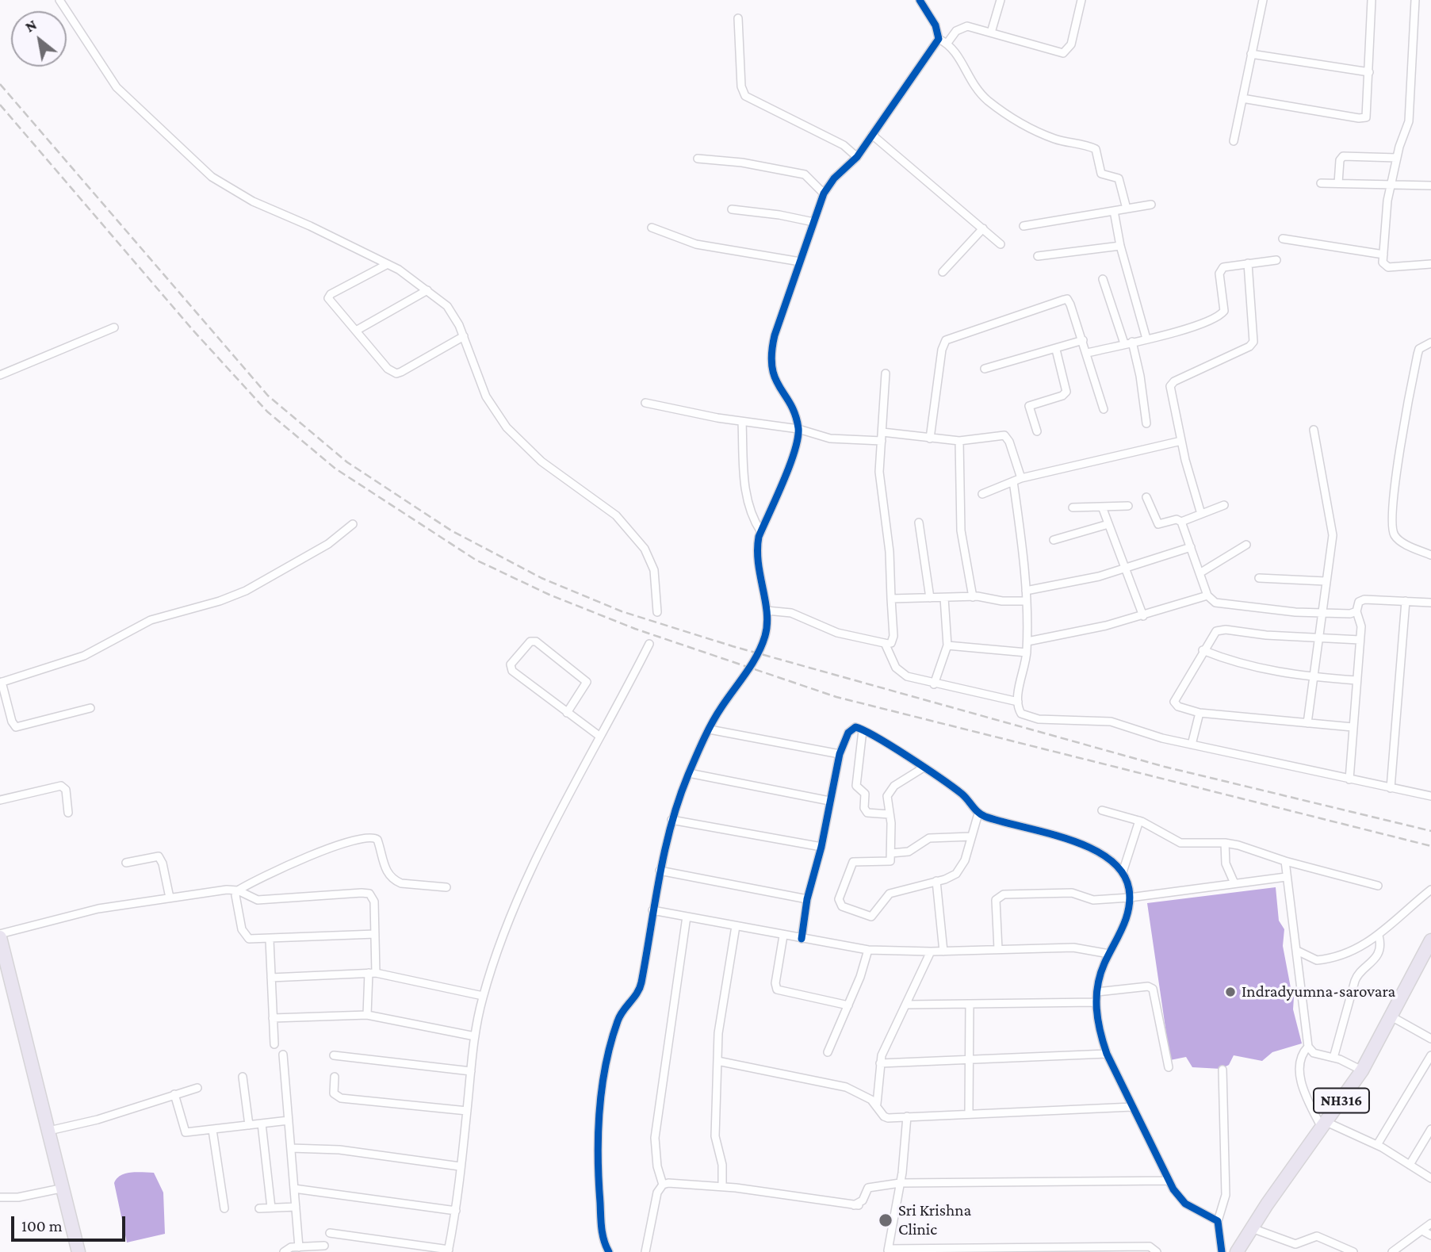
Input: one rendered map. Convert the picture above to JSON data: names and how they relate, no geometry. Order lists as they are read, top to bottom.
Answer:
{
  "streets": {
    "highway": ["NH316"]
  },
  "places": ["Indradyumna-sarovara", "Sri Krishna Clinic"],
  "scale_bar": "100 m",
  "north": "top left"
}
